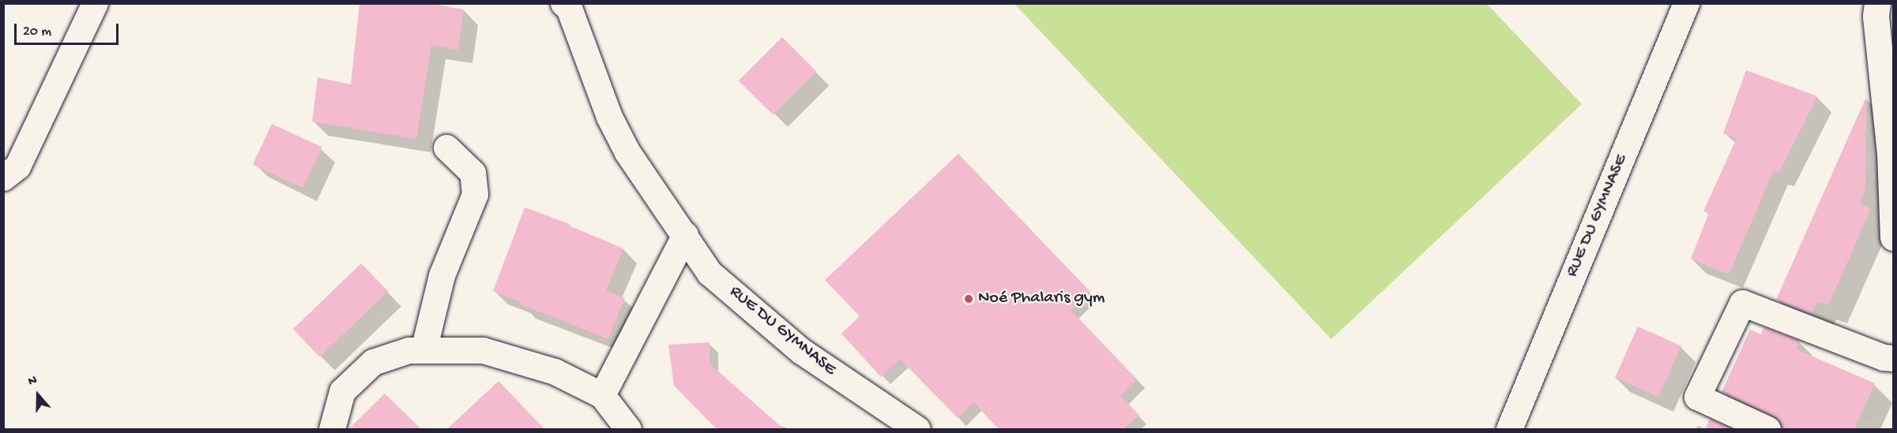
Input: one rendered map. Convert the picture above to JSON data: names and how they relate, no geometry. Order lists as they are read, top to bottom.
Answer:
{
  "streets": {
    "street": ["RUE DU GYMNASE"]
  },
  "places": ["Noé Phalaris gym"],
  "scale_bar": "20 m",
  "north": "top"
}
